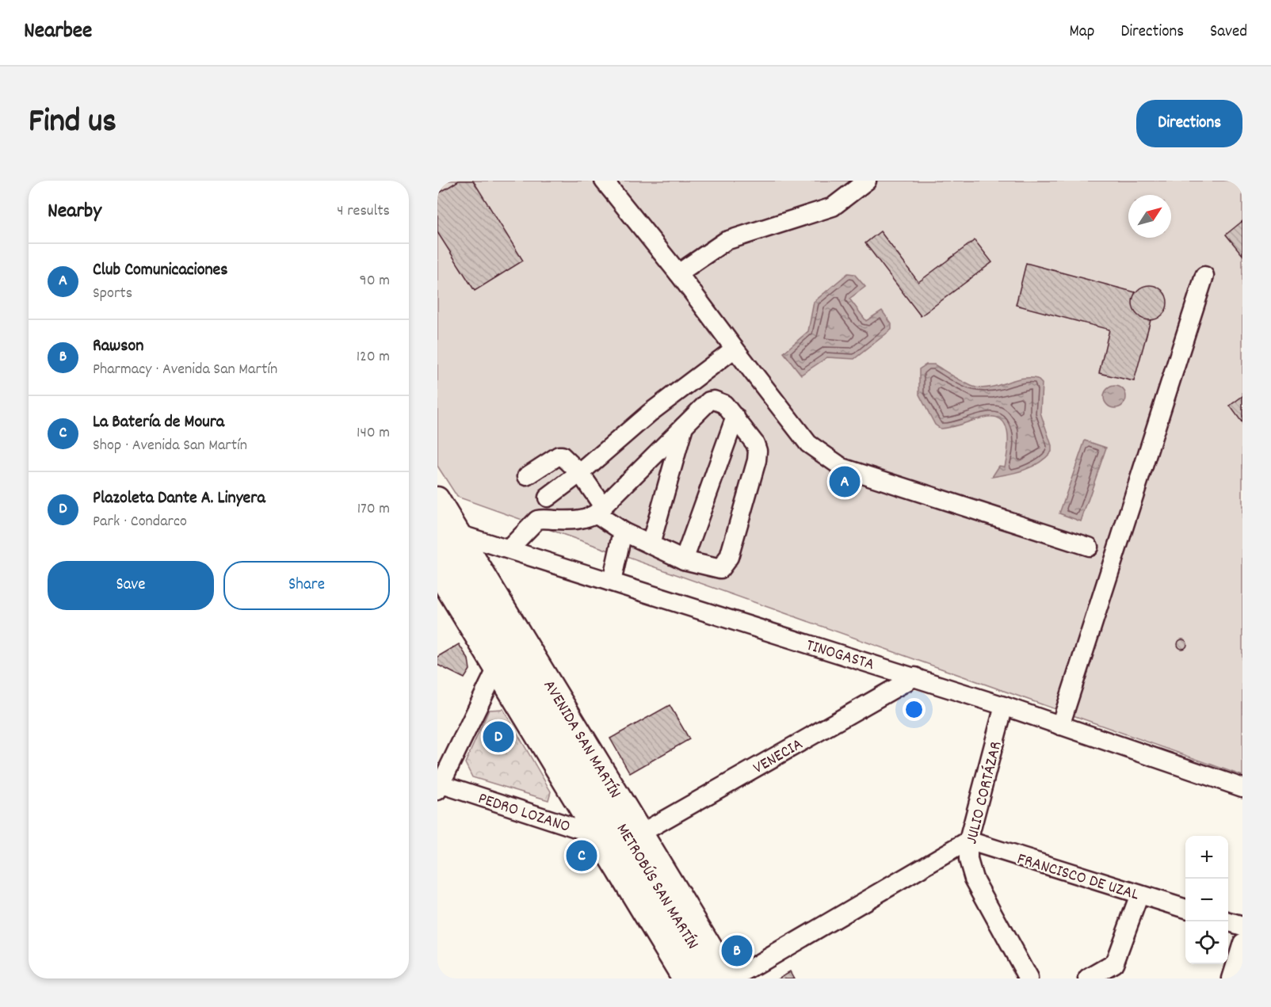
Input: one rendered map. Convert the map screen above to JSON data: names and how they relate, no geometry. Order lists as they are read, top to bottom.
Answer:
{
  "streets": {
    "main road": ["AVENIDA SAN MARTÍN"],
    "street": [
      "TINOGASTA",
      "VENECIA",
      "JULIO CORTÁZAR",
      "PEDRO LOZANO",
      "FRANCISCO DE UZAL",
      "METROBÚS SAN MARTÍN"
    ]
  },
  "crossings": [
    ["TINOGASTA", "AVENIDA SAN MARTÍN"],
    ["TINOGASTA", "VENECIA"],
    ["TINOGASTA", "JULIO CORTÁZAR"],
    ["TINOGASTA", "METROBÚS SAN MARTÍN"],
    ["AVENIDA SAN MARTÍN", "VENECIA"],
    ["AVENIDA SAN MARTÍN", "PEDRO LOZANO"],
    ["AVENIDA SAN MARTÍN", "METROBÚS SAN MARTÍN"],
    ["VENECIA", "PEDRO LOZANO"],
    ["VENECIA", "METROBÚS SAN MARTÍN"],
    ["JULIO CORTÁZAR", "FRANCISCO DE UZAL"],
    ["PEDRO LOZANO", "METROBÚS SAN MARTÍN"]
  ],
  "north": "top right",
  "page": {
    "header": "Nearbee",
    "nav": ["Map", "Directions", "Saved"],
    "title": "Find us",
    "buttons": [
      "Directions",
      ["Save", "Share"]
    ],
    "heading": ["Nearby", "4 results"],
    "list": [
      {
        "mark": "A",
        "name": "Club Comunicaciones",
        "note": "Sports",
        "value": "90 m"
      },
      {
        "mark": "B",
        "name": "Rawson",
        "note": "Pharmacy · Avenida San Martín",
        "value": "120 m"
      },
      {
        "mark": "C",
        "name": "La Batería de Moura",
        "note": "Shop · Avenida San Martín",
        "value": "140 m"
      },
      {
        "mark": "D",
        "name": "Plazoleta Dante A. Linyera",
        "note": "Park · Condarco",
        "value": "170 m"
      }
    ],
    "pins": [
      "A",
      "D",
      "C",
      "B"
    ],
    "map_buttons": ["+", "−"]
  }
}
